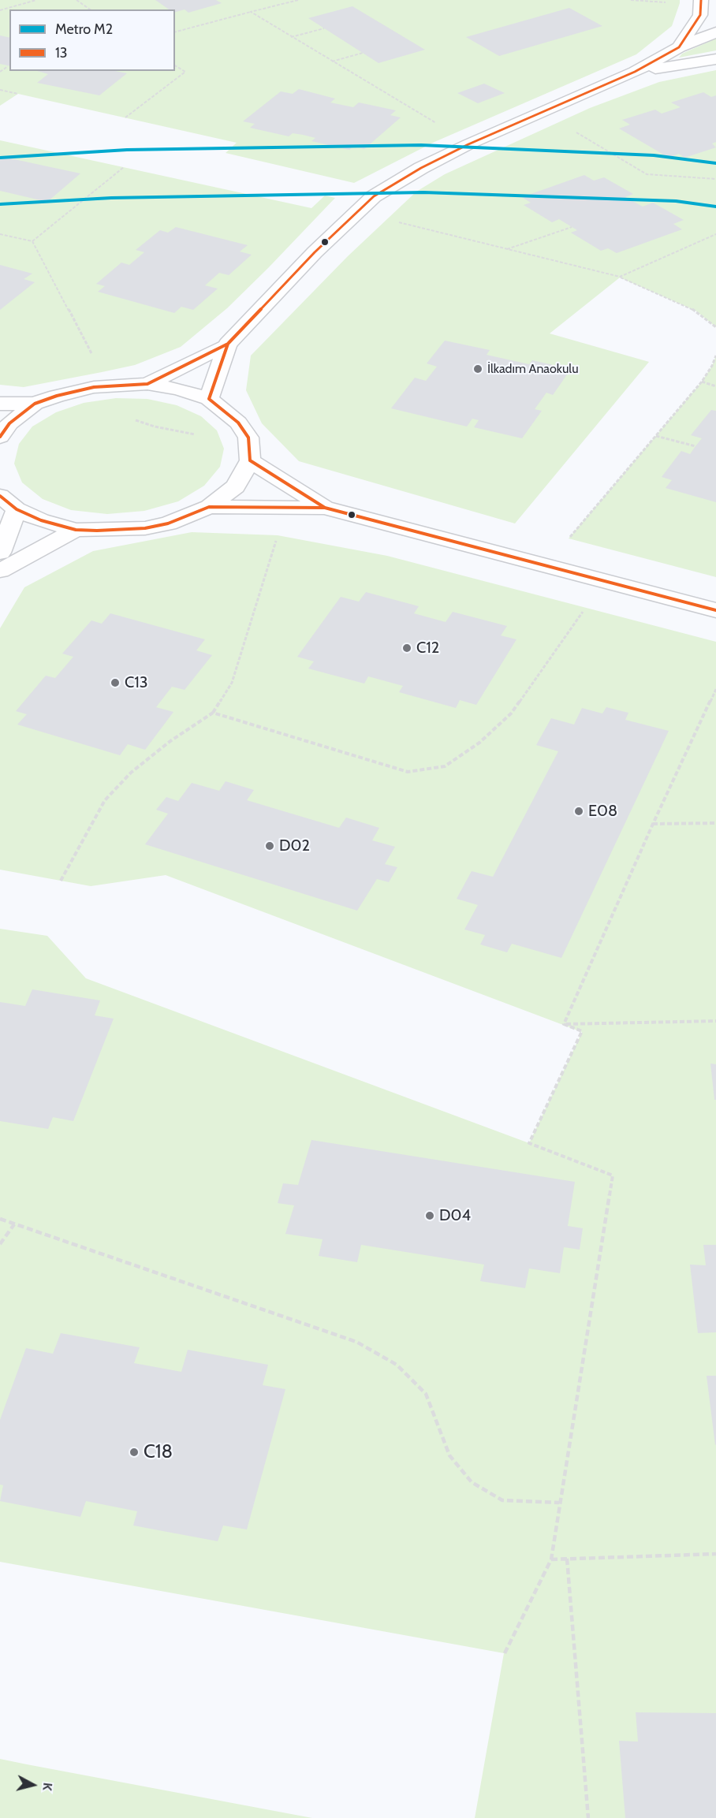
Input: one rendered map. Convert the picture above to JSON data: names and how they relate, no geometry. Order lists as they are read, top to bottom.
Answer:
{
  "places": [
    "İlkadım Anaokulu",
    "C12",
    "C13",
    "E08",
    "D02",
    "D04",
    "C18"
  ],
  "lines": ["transit line 13", "metro line M2"],
  "legend": ["Metro M2", "13"],
  "north": "right"
}
